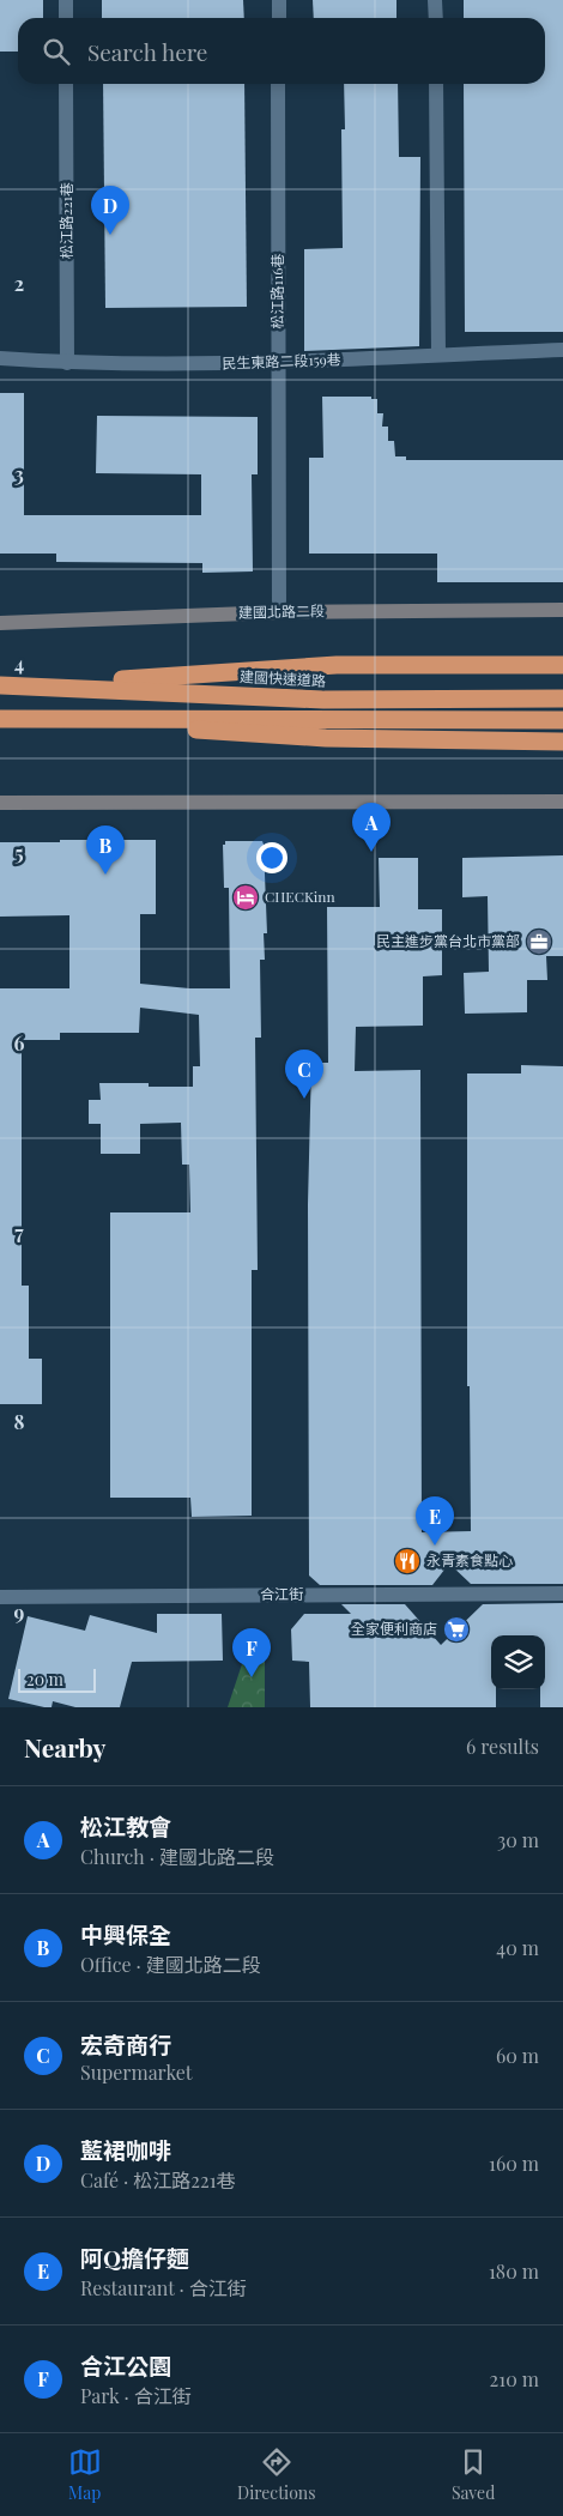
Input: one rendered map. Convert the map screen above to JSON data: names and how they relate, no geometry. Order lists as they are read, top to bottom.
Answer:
{
  "streets": {
    "highway": ["建國快速道路"],
    "street": [
      "松江路221巷",
      "松江路116巷",
      "民生東路二段159巷",
      "建國北路二段",
      "合江街"
    ]
  },
  "crossings": [
    ["松江路221巷", "民生東路二段159巷"],
    ["松江路116巷", "民生東路二段159巷"],
    ["松江路116巷", "建國北路二段"]
  ],
  "places": {
    "hotel": ["CHECKinn"],
    "office": ["民主進步黨台北市黨部"],
    "restaurant": ["永青素食點心"],
    "supermarket": ["全家便利商店"]
  },
  "scale_bar": "20 m",
  "page": {
    "search": "Search here",
    "pins": [
      "D",
      "A",
      "B",
      "C",
      "E",
      "F"
    ],
    "scale": "20 m",
    "heading": ["Nearby", "6 results"],
    "list": [
      {
        "mark": "A",
        "name": "松江教會",
        "note": "Church · 建國北路二段",
        "value": "30 m"
      },
      {
        "mark": "B",
        "name": "中興保全",
        "note": "Office · 建國北路二段",
        "value": "40 m"
      },
      {
        "mark": "C",
        "name": "宏奇商行",
        "note": "Supermarket",
        "value": "60 m"
      },
      {
        "mark": "D",
        "name": "藍裙咖啡",
        "note": "Café · 松江路221巷",
        "value": "160 m"
      },
      {
        "mark": "E",
        "name": "阿Q擔仔麵",
        "note": "Restaurant · 合江街",
        "value": "180 m"
      },
      {
        "mark": "F",
        "name": "合江公園",
        "note": "Park · 合江街",
        "value": "210 m"
      }
    ],
    "nav": ["Map", "Directions", "Saved"]
  },
  "grid": {
    "rows": [
      "2",
      "3",
      "4",
      "5",
      "6",
      "7",
      "8",
      "9"
    ]
  }
}
